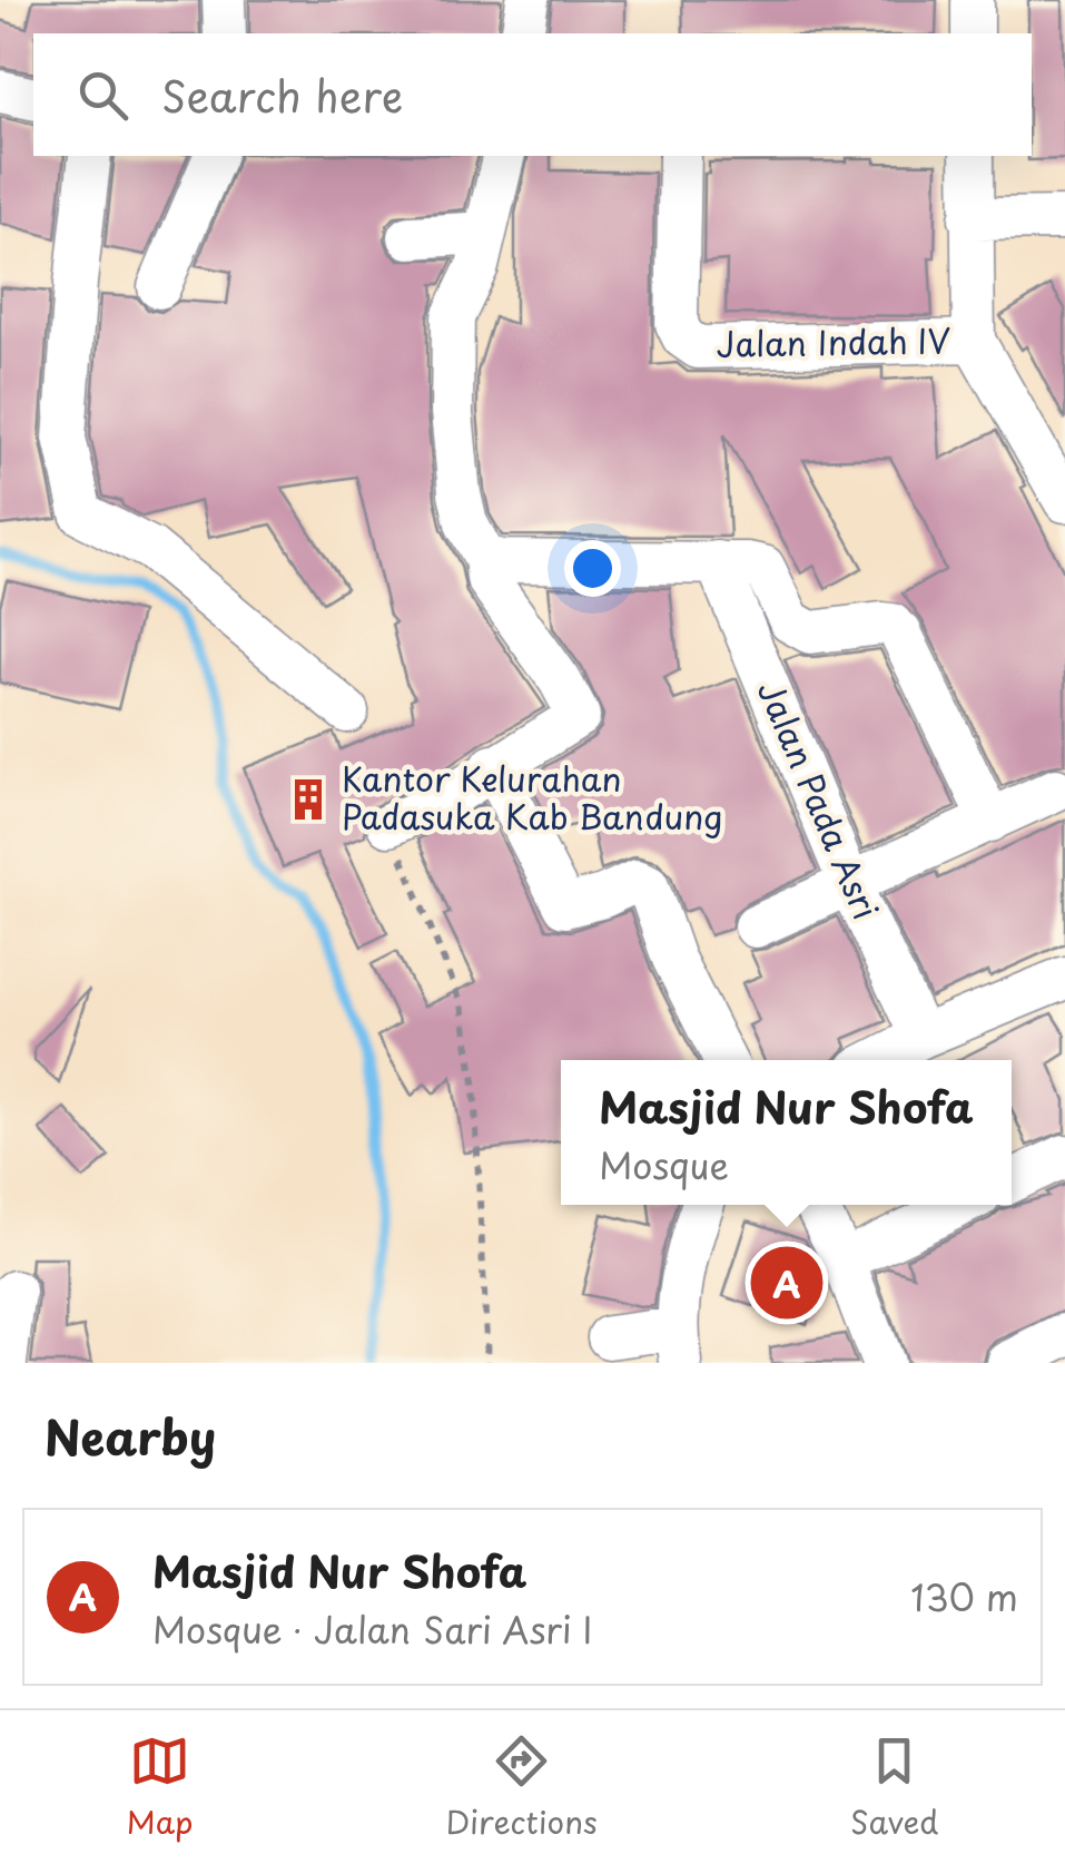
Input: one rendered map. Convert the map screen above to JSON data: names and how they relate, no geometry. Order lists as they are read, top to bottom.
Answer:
{
  "streets": {
    "street": ["Jalan Indah IV", "Jalan Pada Asri"]
  },
  "places": {
    "building": ["Kantor Kelurahan Padasuka Kab Bandung"]
  },
  "page": {
    "search": "Search here",
    "popup": ["Masjid Nur Shofa", "Mosque"],
    "pins": "A",
    "heading": "Nearby",
    "list": [
      {
        "mark": "A",
        "name": "Masjid Nur Shofa",
        "note": "Mosque · Jalan Sari Asri I",
        "value": "130 m"
      }
    ],
    "nav": ["Map", "Directions", "Saved"]
  }
}
